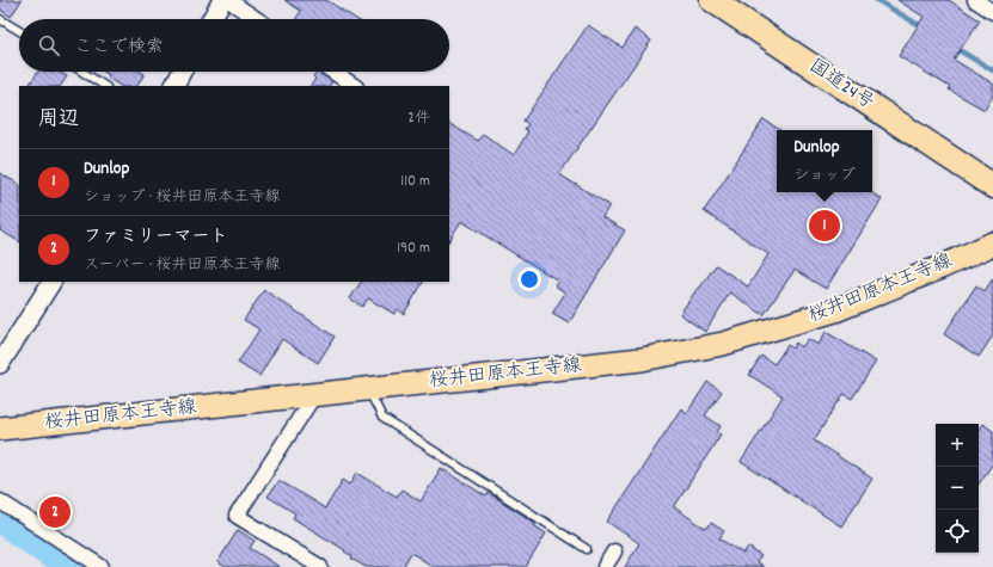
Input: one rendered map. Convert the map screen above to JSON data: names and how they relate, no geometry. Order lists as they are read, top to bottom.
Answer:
{
  "streets": {
    "highway": ["国道24号"],
    "main road": ["桜井田原本王寺線"]
  },
  "page": {
    "search": "ここで検索",
    "heading": ["周辺", "2件"],
    "popup": ["Dunlop", "ショップ"],
    "list": [
      {
        "mark": "1",
        "name": "Dunlop",
        "note": "ショップ · 桜井田原本王寺線",
        "value": "110 m"
      },
      {
        "mark": "2",
        "name": "ファミリーマート",
        "note": "スーパー · 桜井田原本王寺線",
        "value": "190 m"
      }
    ],
    "pins": ["1", "2"],
    "map_buttons": ["+", "−"]
  }
}
